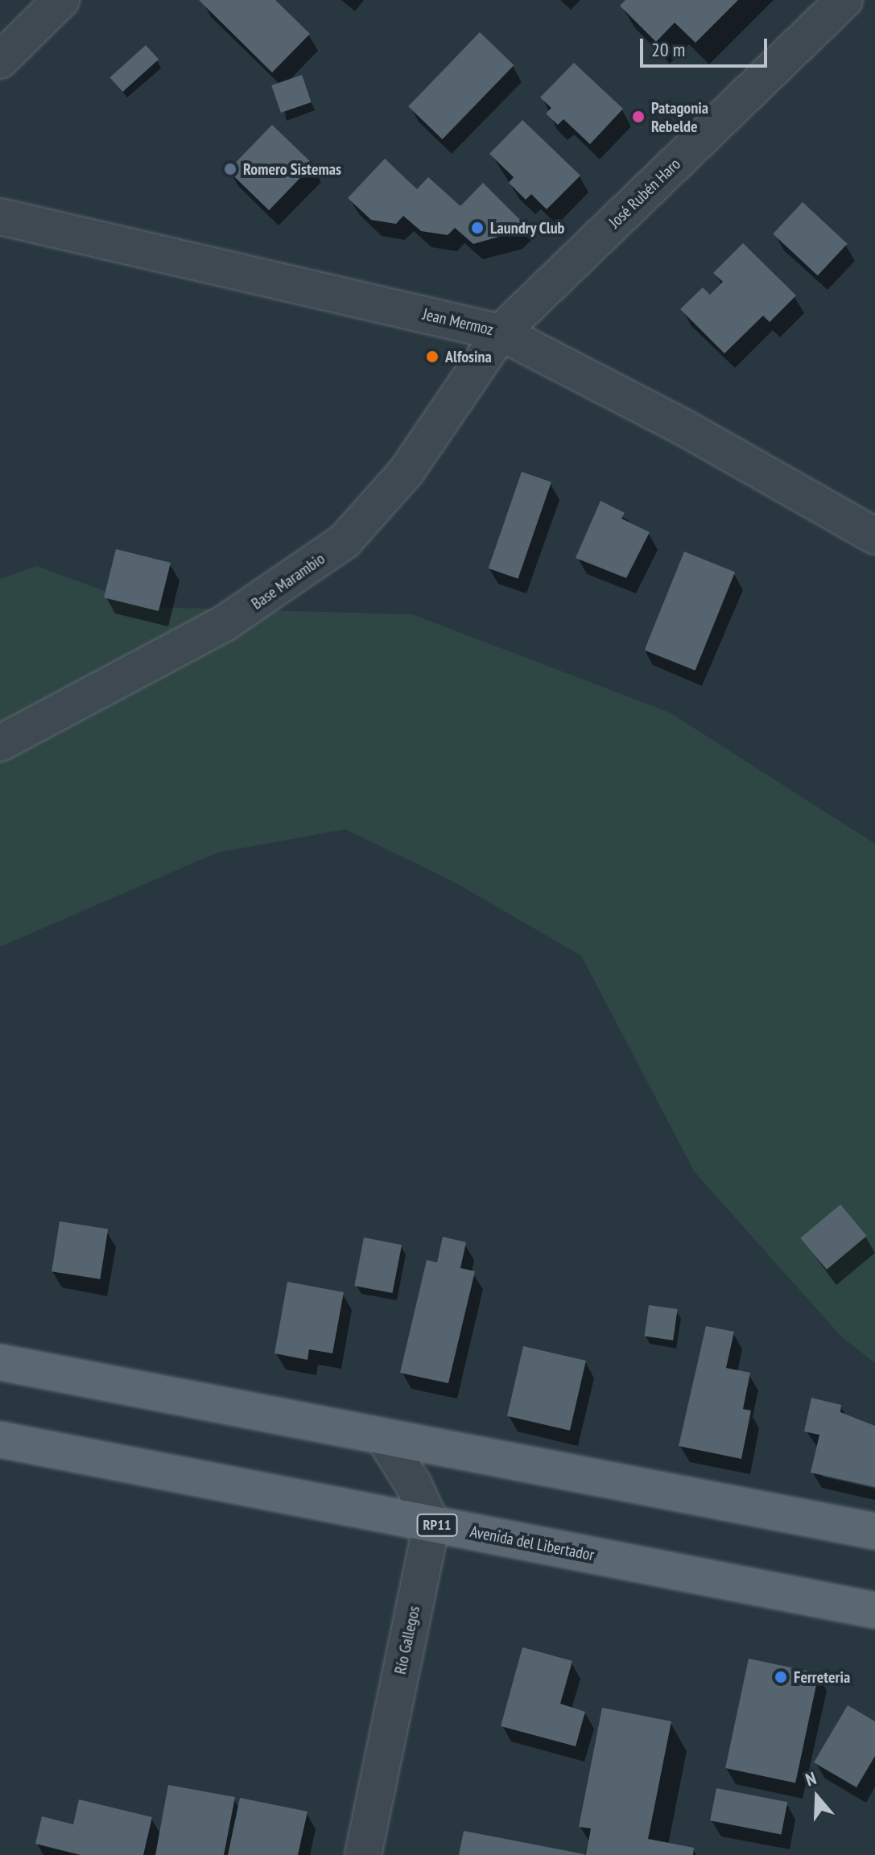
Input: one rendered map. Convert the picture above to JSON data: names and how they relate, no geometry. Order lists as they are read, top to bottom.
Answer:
{
  "streets": {
    "main road": ["RP11", "Avenida del Libertador"],
    "street": [
      "José Rubén Haro",
      "Jean Mermoz",
      "Base Marambio",
      "Río Gallegos"
    ]
  },
  "crossings": [
    ["José Rubén Haro", "Jean Mermoz"],
    ["José Rubén Haro", "Base Marambio"],
    ["Jean Mermoz", "Base Marambio"],
    ["Avenida del Libertador", "Río Gallegos"]
  ],
  "places": [
    "Patagonia Rebelde",
    "Romero Sistemas",
    "Laundry Club",
    "Alfosina",
    "Ferreteria"
  ],
  "scale_bar": "20 m",
  "north": "top"
}
